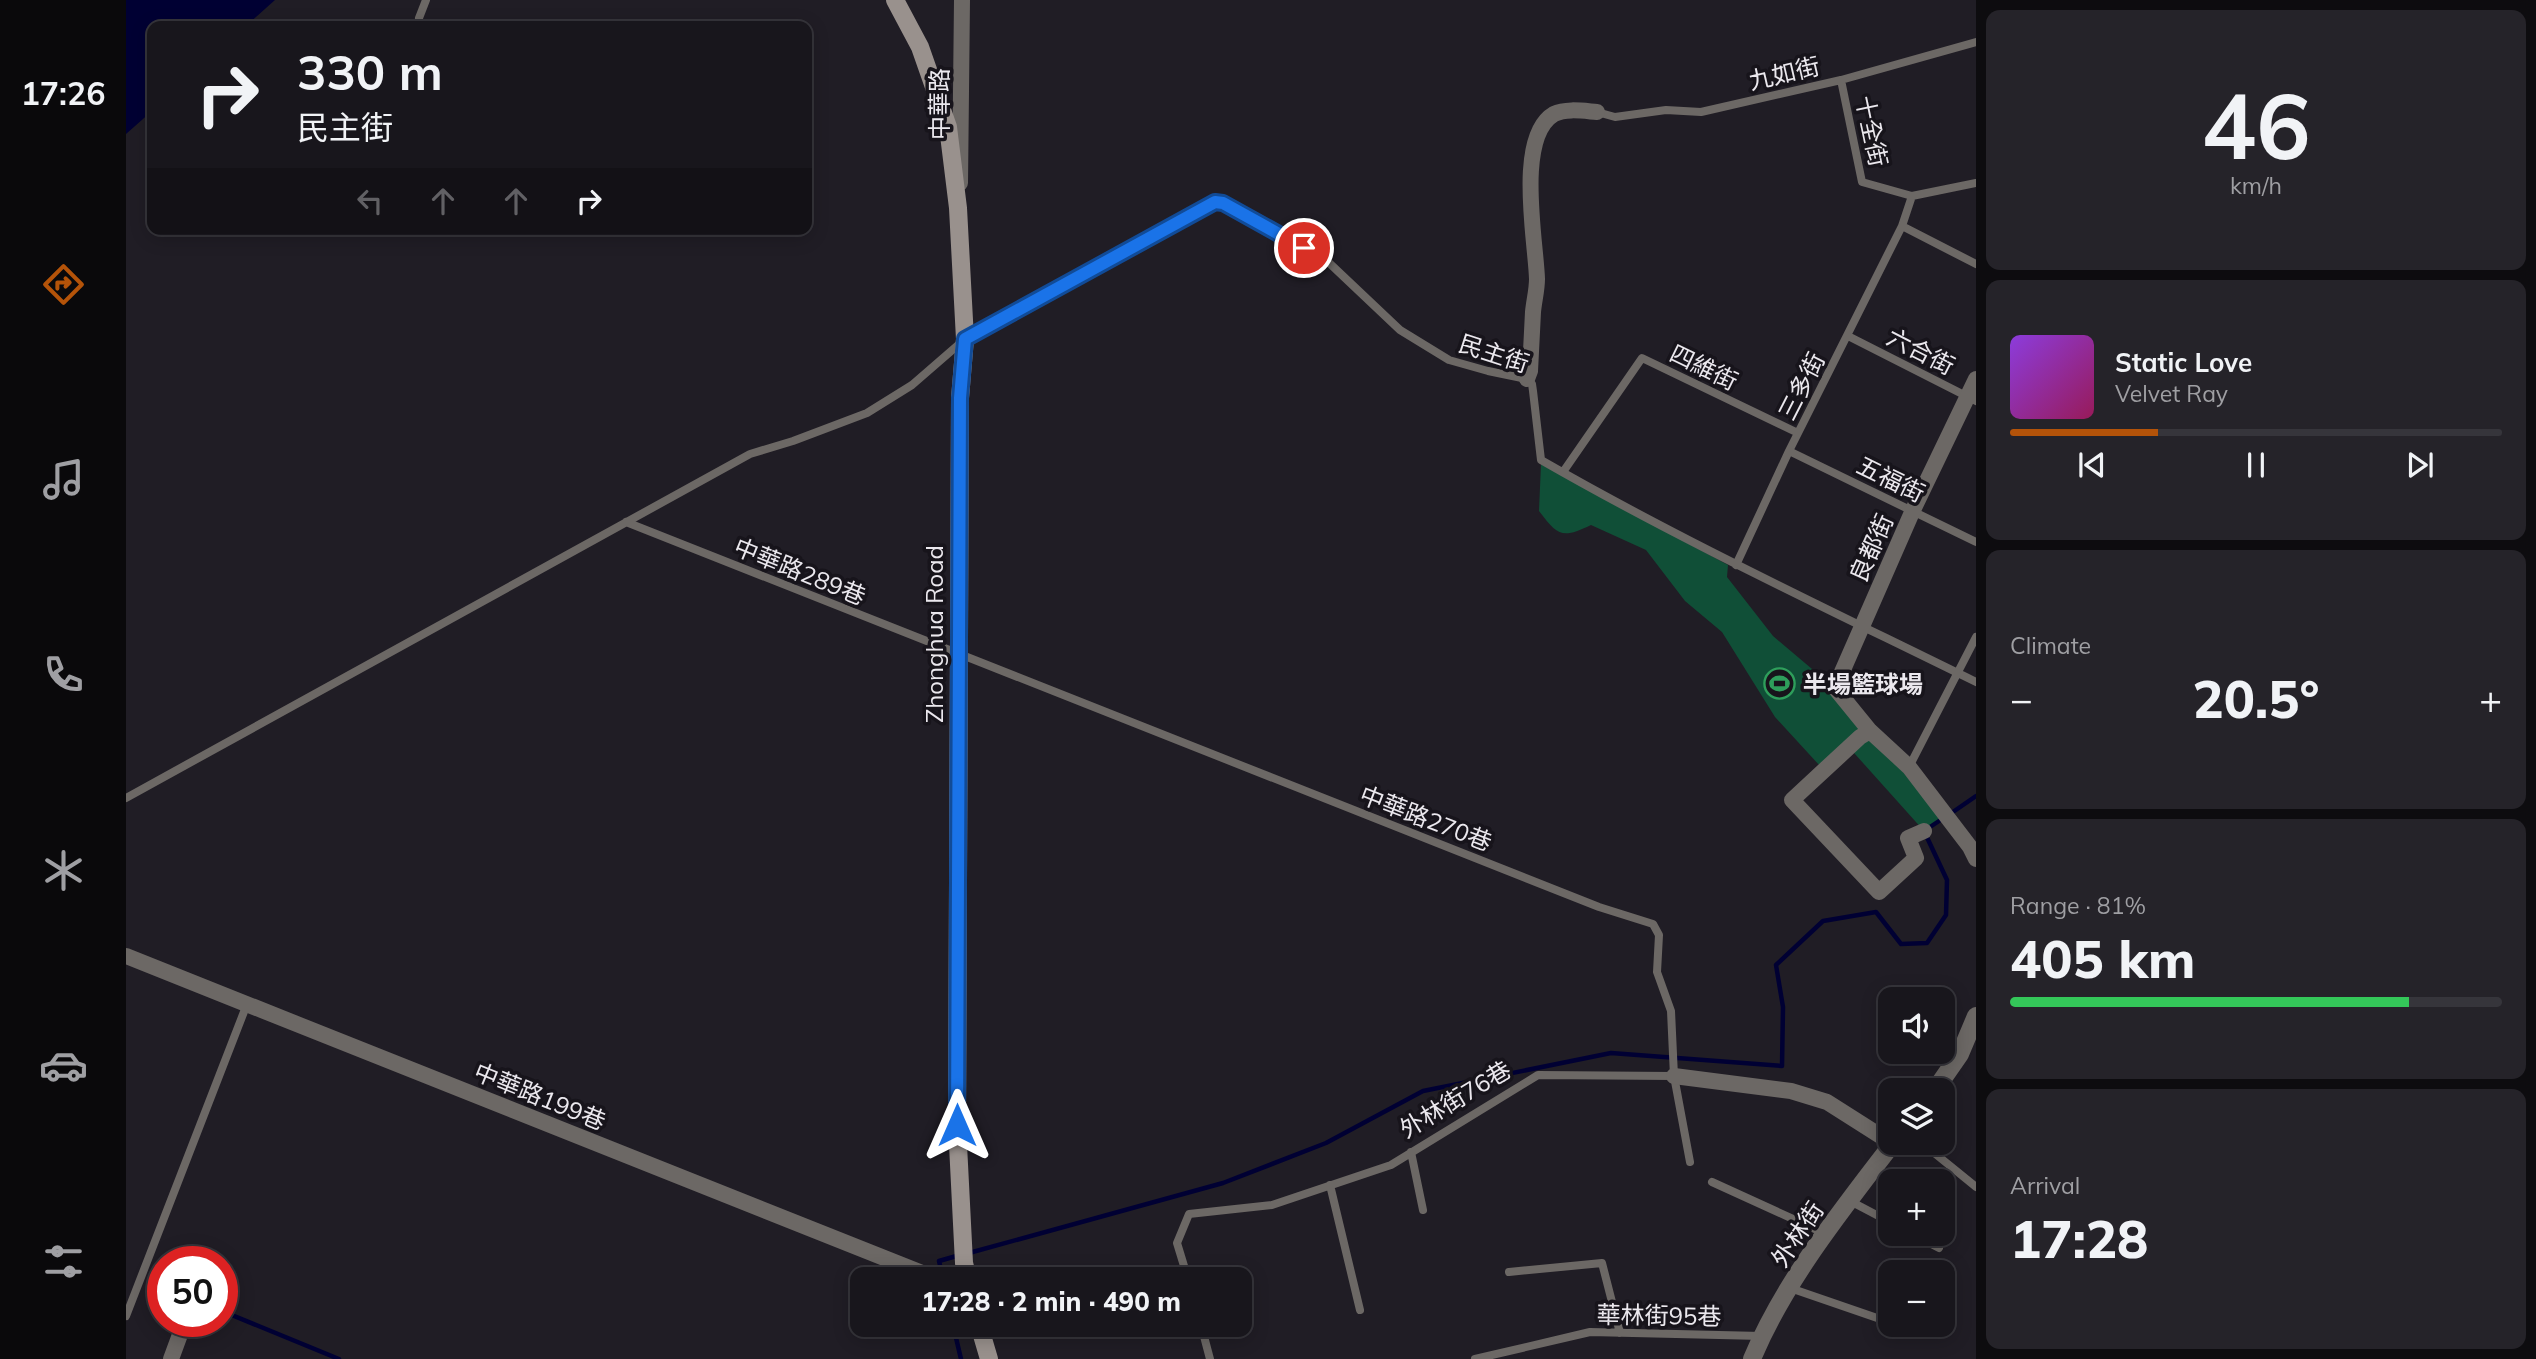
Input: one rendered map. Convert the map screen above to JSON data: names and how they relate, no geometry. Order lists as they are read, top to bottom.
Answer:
{
  "streets": {
    "main road": ["Zhonghua Road"],
    "street": [
      "中華路",
      "良都街",
      "中華路199巷",
      "外林街76巷",
      "外林街"
    ],
    "lane": [
      "九如街",
      "十全街",
      "六合街",
      "民主街",
      "四維街",
      "三多街",
      "五福街",
      "中華路289巷",
      "中華路270巷",
      "華林街95巷"
    ]
  },
  "crossings": [
    ["九如街", "十全街"],
    ["中華路", "Zhonghua Road"],
    ["十全街", "三多街"],
    ["六合街", "三多街"],
    ["六合街", "良都街"],
    ["民主街", "四維街"],
    ["民主街", "三多街"],
    ["民主街", "良都街"],
    ["民主街", "Zhonghua Road"],
    ["四維街", "三多街"],
    ["三多街", "五福街"],
    ["五福街", "良都街"],
    ["中華路289巷", "Zhonghua Road"],
    ["中華路289巷", "中華路270巷"],
    ["Zhonghua Road", "中華路270巷"],
    ["中華路270巷", "外林街76巷"],
    ["外林街", "華林街95巷"]
  ],
  "places": {
    "sports": ["半場籃球場"]
  },
  "page": {
    "tabs": "17:26",
    "tile": [
      ["46", "km/h"],
      "Climate",
      ["Range · 81%", "405 km"],
      ["Arrival", "17:28"]
    ],
    "turn": ["330 m", "民主街"],
    "song": ["Static Love", "Velvet Ray"],
    "heat": ["−", "20.5°", "+"],
    "map_buttons": ["+", "−"],
    "limit": "50",
    "trip": "17:28 · 2 min · 490 m"
  }
}
